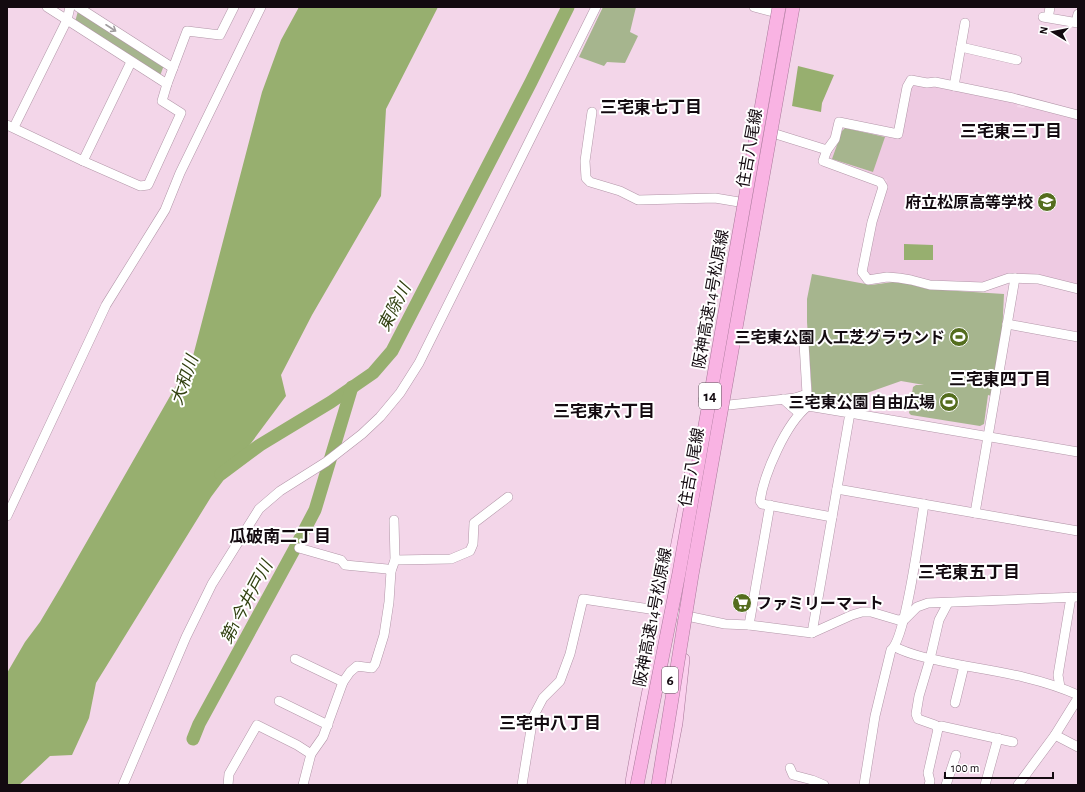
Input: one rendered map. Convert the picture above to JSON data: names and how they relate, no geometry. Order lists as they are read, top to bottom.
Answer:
{
  "streets": {
    "highway": ["阪神高速14号松原線", "14", "6"],
    "main road": ["住吉八尾線"]
  },
  "crossings": [
    ["住吉八尾線", "阪神高速14号松原線"],
    ["阪神高速14号松原線", "6"]
  ],
  "districts": [
    "三宅東七丁目",
    "三宅東三丁目",
    "三宅東四丁目",
    "三宅東六丁目",
    "瓜破南二丁目",
    "三宅東五丁目",
    "三宅中八丁目"
  ],
  "water": ["東除川", "大和川", "第1今井戸川"],
  "places": {
    "school or university": ["府立松原高等学校"],
    "sports": ["三宅東公園 人工芝グラウンド", "三宅東公園 自由広場"],
    "supermarket": ["ファミリーマート"]
  },
  "scale_bar": "100 m",
  "north": "left"
}
